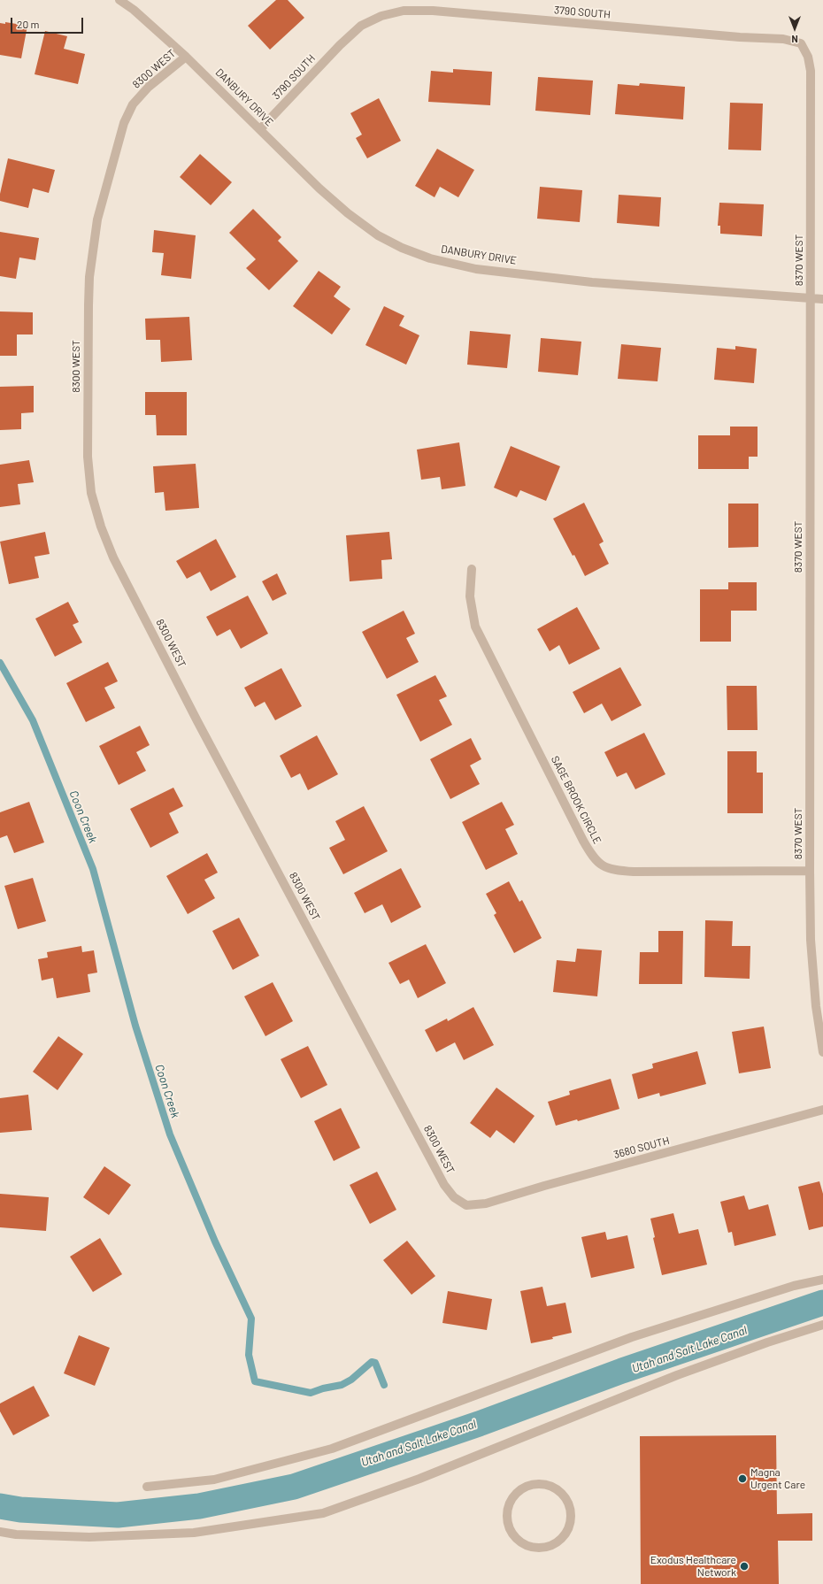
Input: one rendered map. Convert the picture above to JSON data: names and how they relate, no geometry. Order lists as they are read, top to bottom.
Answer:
{
  "streets": {
    "street": [
      "3790 SOUTH",
      "8300 WEST",
      "DANBURY DRIVE",
      "8370 WEST",
      "SAGE BROOK CIRCLE",
      "3680 SOUTH"
    ]
  },
  "crossings": [
    ["3790 SOUTH", "DANBURY DRIVE"],
    ["3790 SOUTH", "8370 WEST"],
    ["8300 WEST", "DANBURY DRIVE"],
    ["8300 WEST", "3680 SOUTH"],
    ["DANBURY DRIVE", "8370 WEST"],
    ["8370 WEST", "SAGE BROOK CIRCLE"]
  ],
  "water": ["Coon Creek", "Utah and Salt Lake Canal"],
  "places": ["Magna Urgent Care", "Exodus Healthcare Network"],
  "scale_bar": "20 m",
  "north": "bottom"
}
